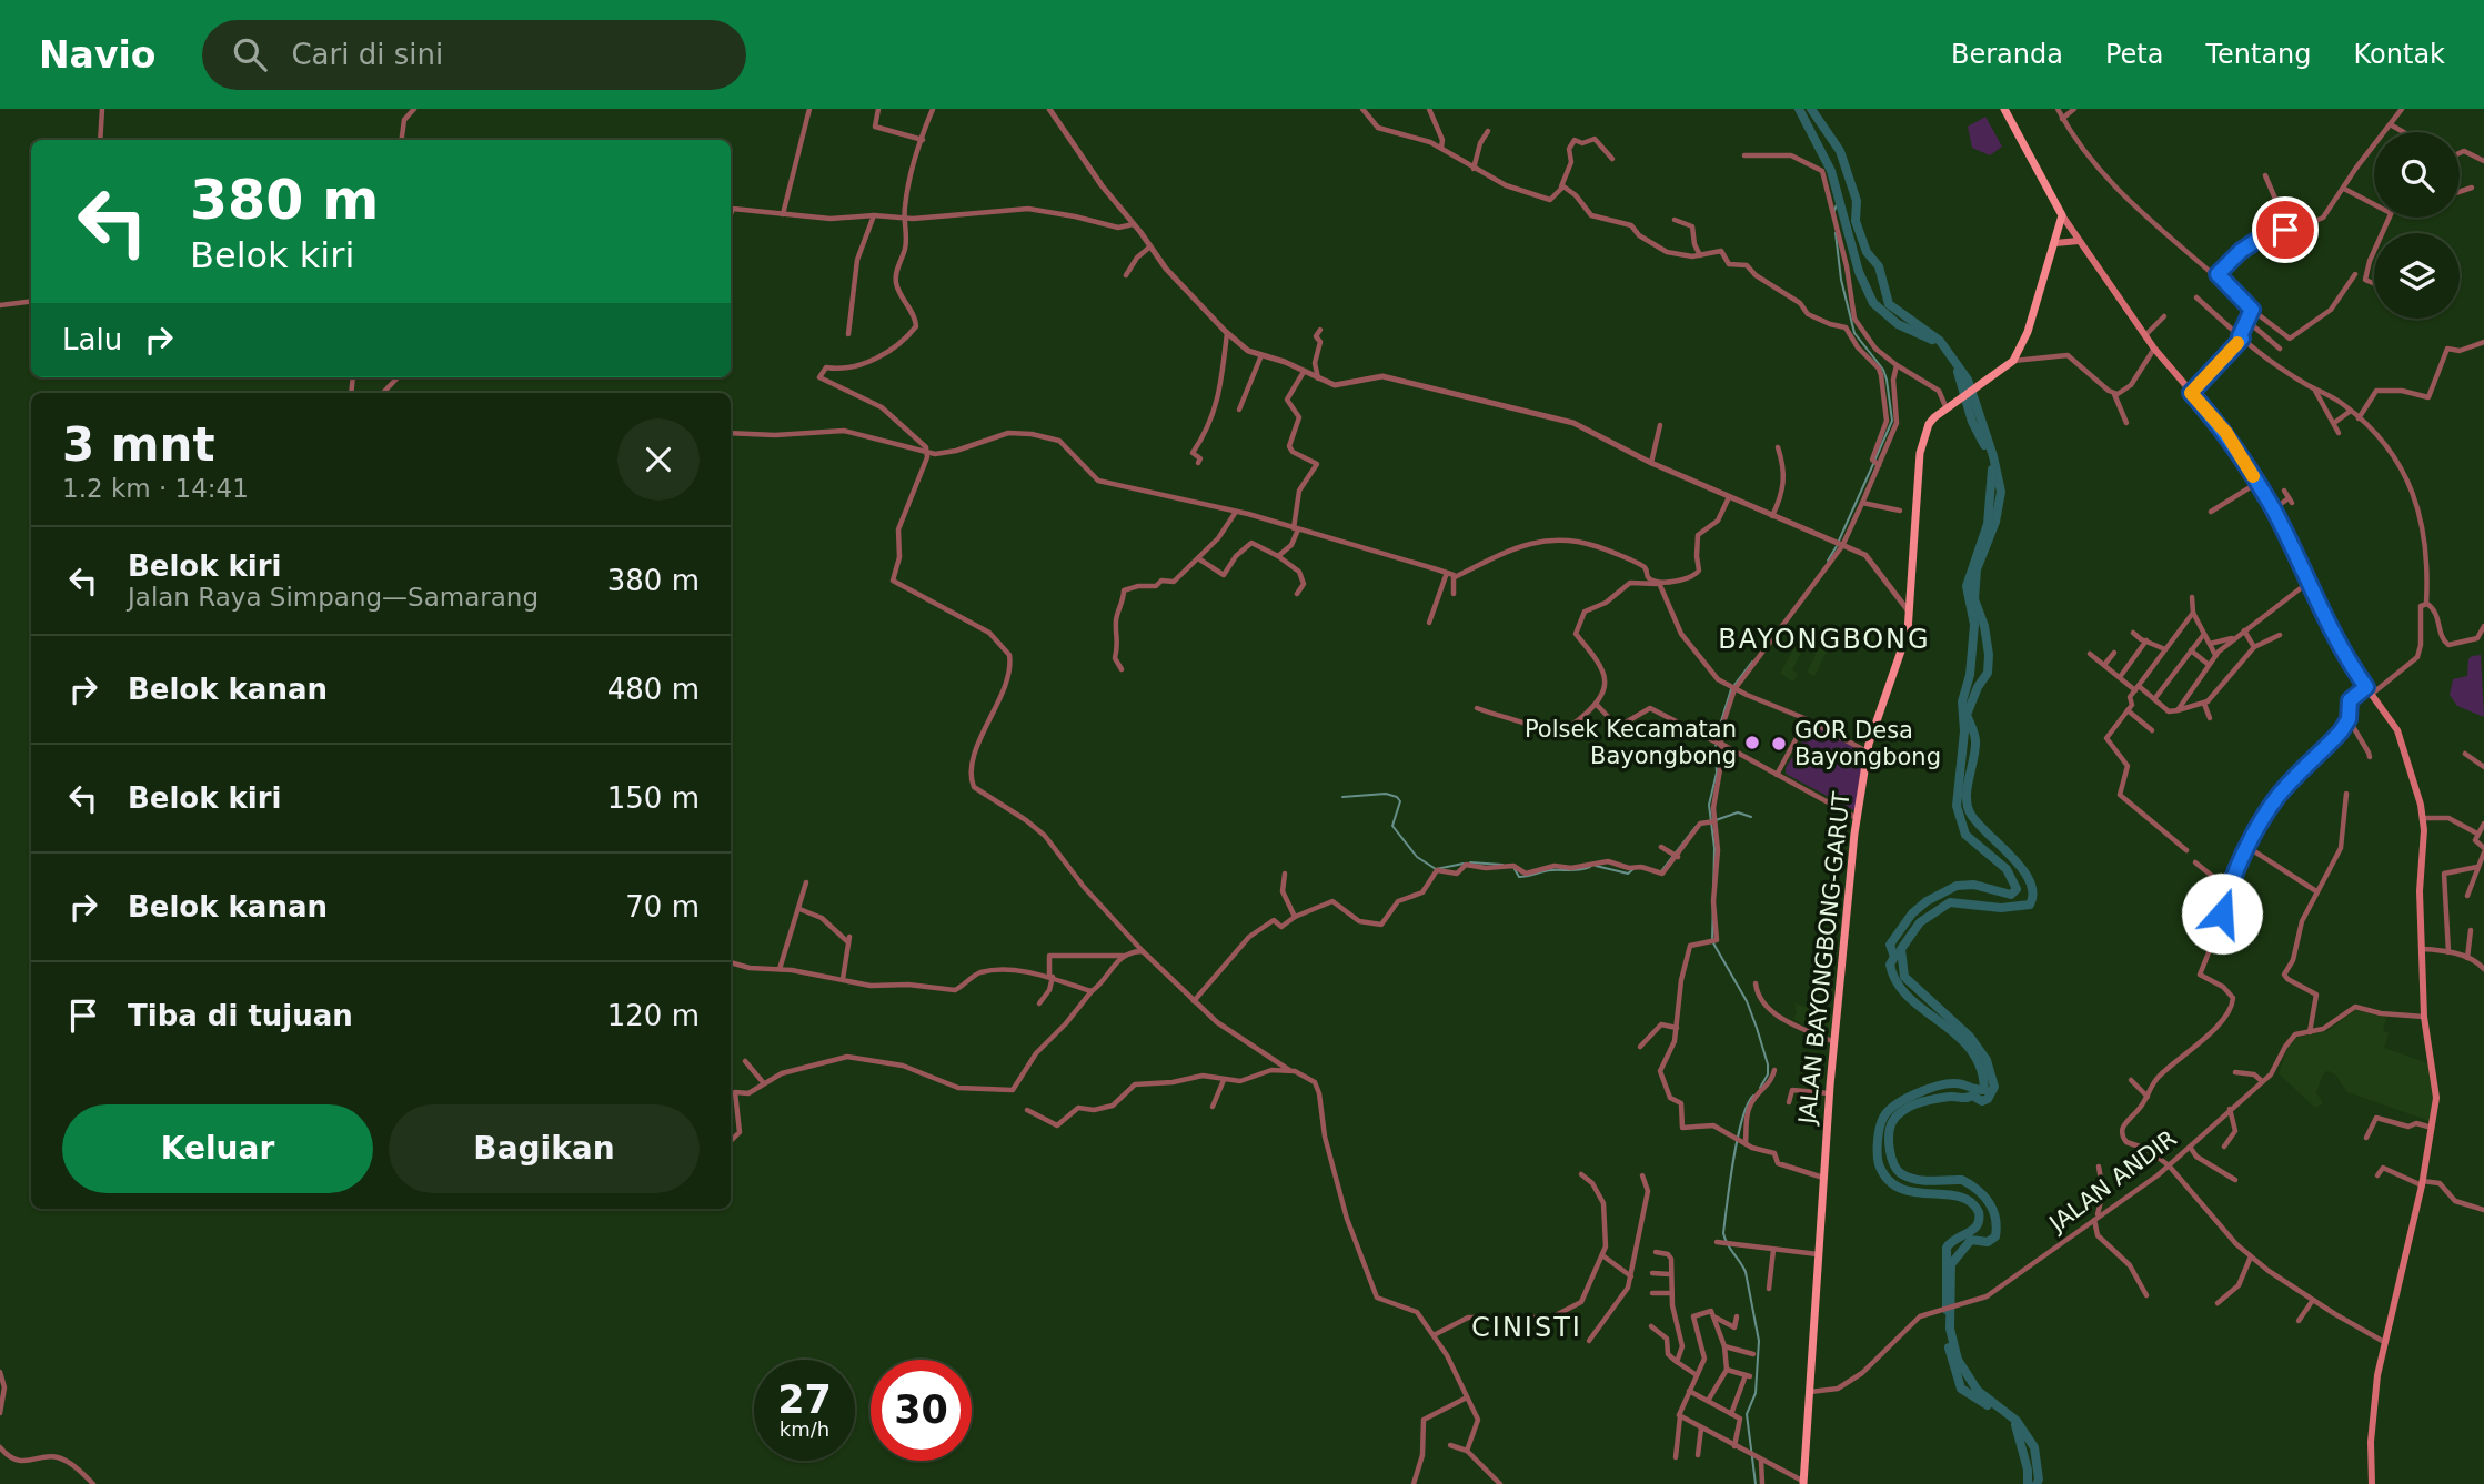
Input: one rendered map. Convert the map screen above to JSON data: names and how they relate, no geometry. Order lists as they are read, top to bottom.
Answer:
{
  "streets": {
    "main road": ["JALAN BAYONGBONG-GARUT"],
    "street": ["JALAN ANDIR"]
  },
  "crossings": [
    ["JALAN BAYONGBONG-GARUT", "JALAN ANDIR"]
  ],
  "districts": ["BAYONGBONG", "CINISTI"],
  "places": ["Polsek Kecamatan Bayongbong", "GOR Desa Bayongbong"],
  "page": {
    "header": "Navio",
    "search": "Cari di sini",
    "nav": [
      "Beranda",
      "Peta",
      "Tentang",
      "Kontak"
    ],
    "turn": ["380 m", "Belok kiri"],
    "then": "Lalu",
    "heading": ["3 mnt", "1.2 km · 14:41"],
    "list": [
      {
        "name": "Belok kiri",
        "note": "Jalan Raya Simpang—Samarang",
        "value": "380 m"
      },
      {
        "name": "Belok kanan",
        "value": "480 m"
      },
      {
        "name": "Belok kiri",
        "value": "150 m"
      },
      {
        "name": "Belok kanan",
        "value": "70 m"
      },
      {
        "name": "Tiba di tujuan",
        "value": "120 m"
      }
    ],
    "buttons": ["Keluar", "Bagikan"],
    "speed": "27 km/h",
    "limit": "30"
  }
}
